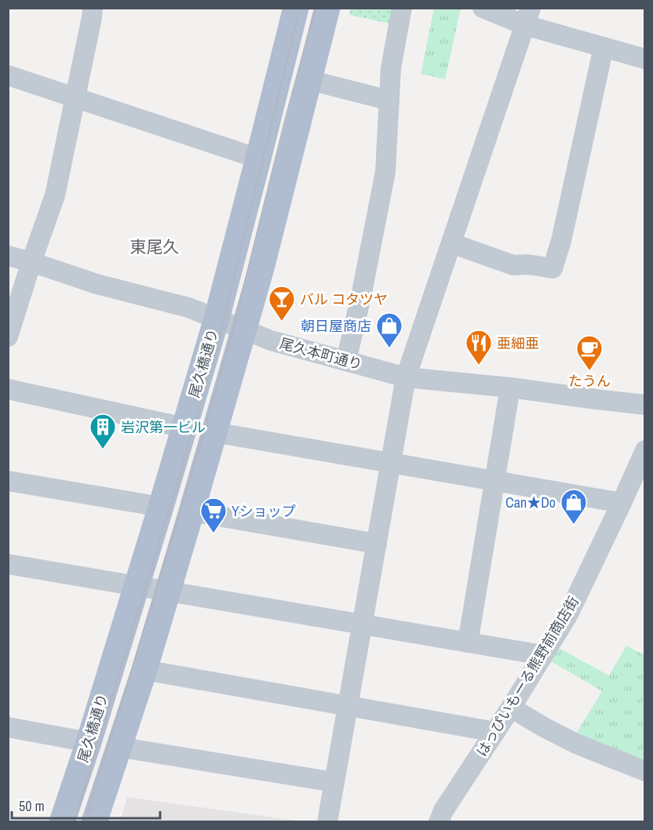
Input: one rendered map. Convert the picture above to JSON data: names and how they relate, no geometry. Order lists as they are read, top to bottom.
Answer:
{
  "streets": {
    "main road": ["尾久橋通り"],
    "street": ["尾久本町通り", "はっぴいもーる熊野前商店街"]
  },
  "crossings": [
    ["尾久本町通り", "尾久橋通り"]
  ],
  "districts": ["東尾久"],
  "places": {
    "bar": ["バル コタツヤ"],
    "shop": ["朝日屋商店", "Can★Do"],
    "restaurant": ["亜細亜"],
    "cafe": ["たうん"],
    "building": ["岩沢第一ビル"],
    "supermarket": ["Yショップ"]
  },
  "scale_bar": "50 m"
}
